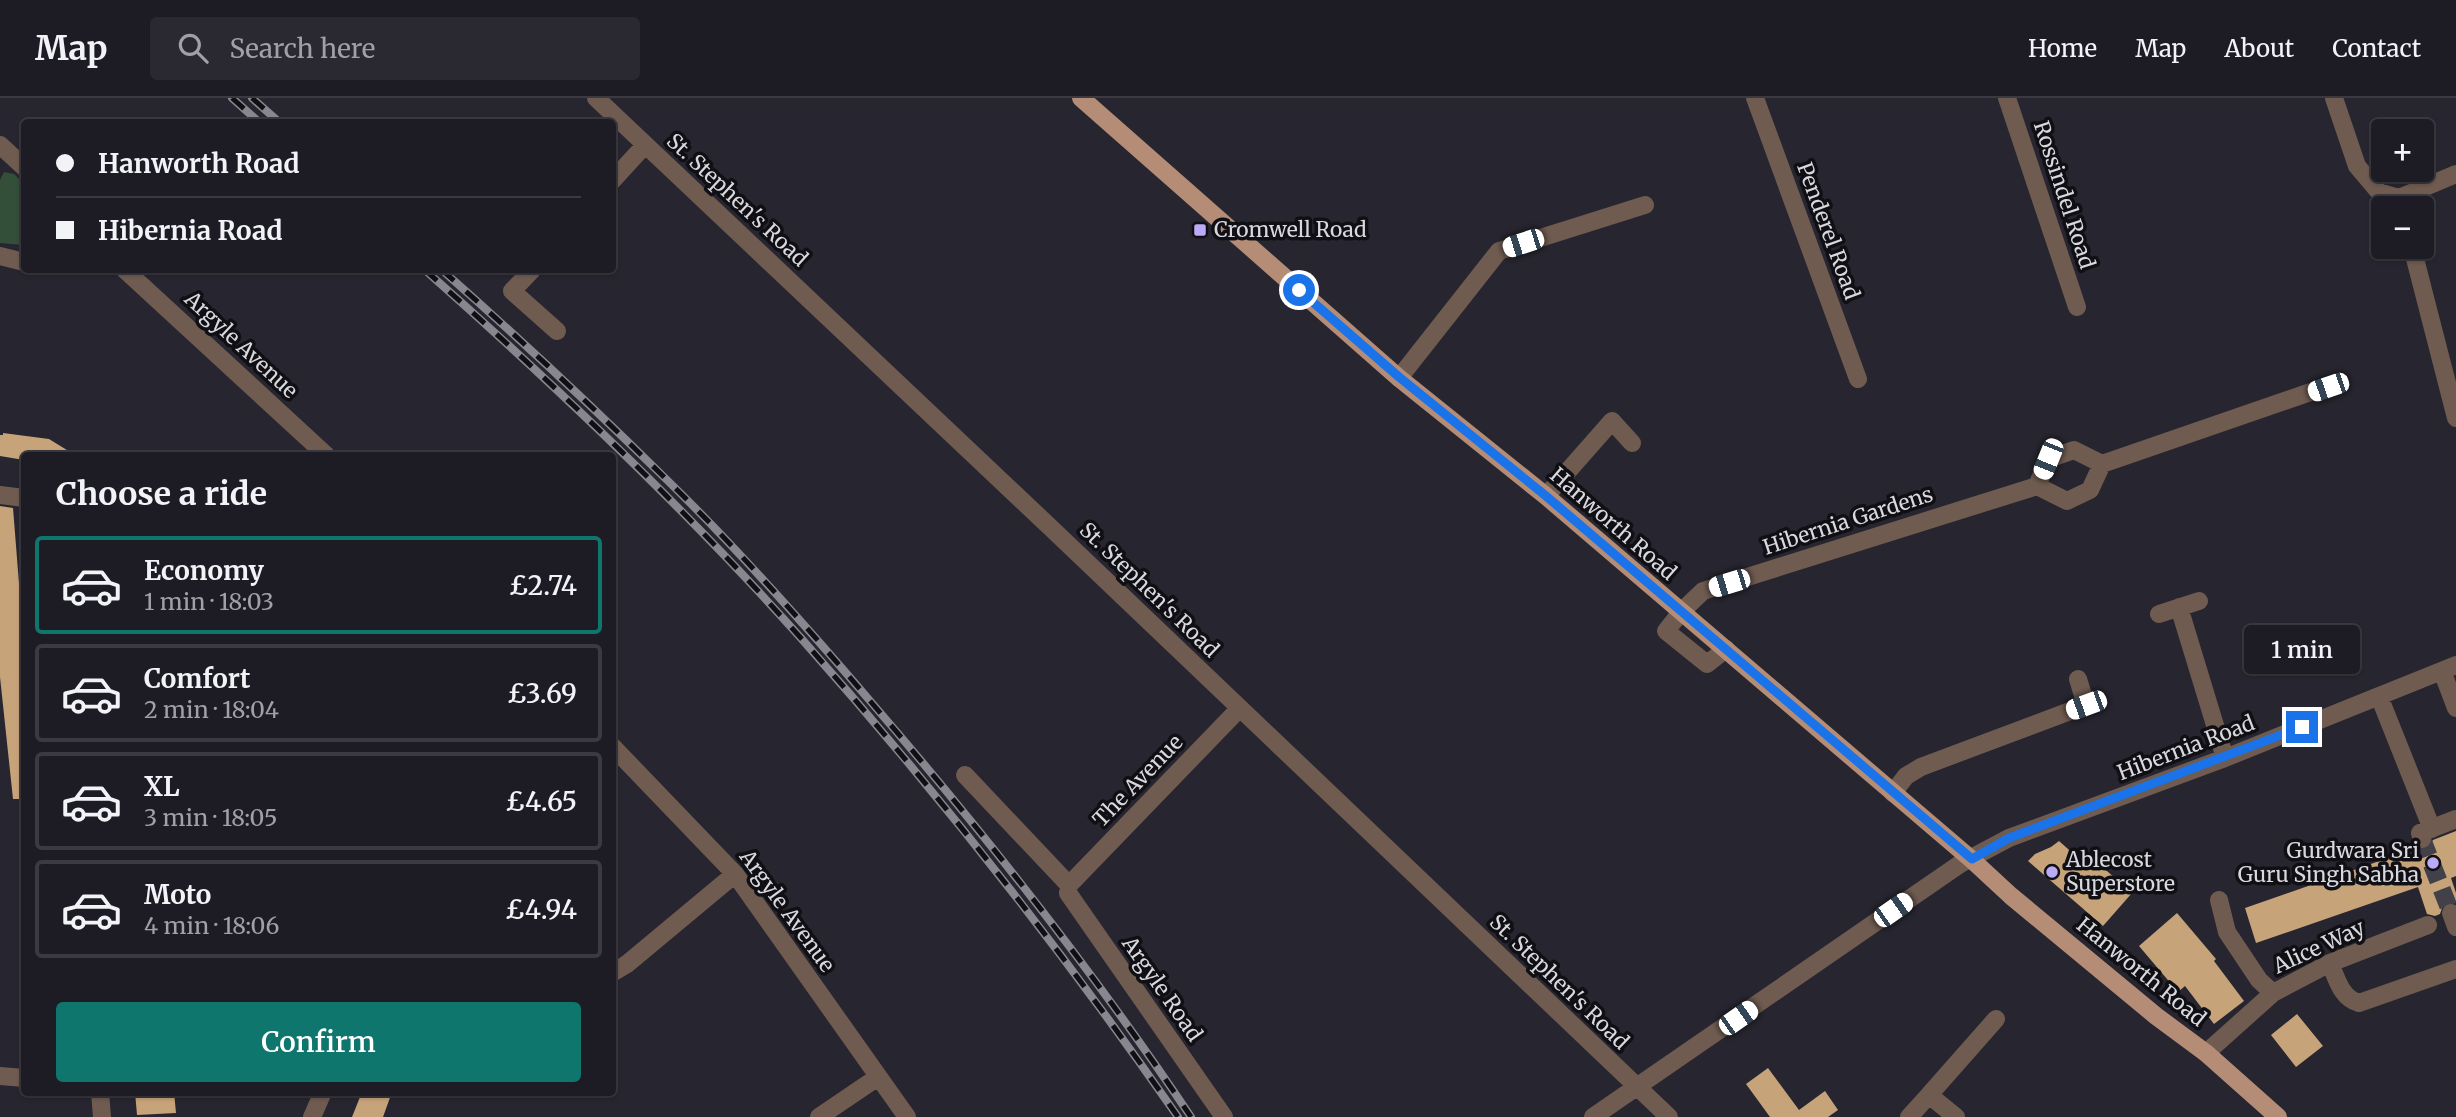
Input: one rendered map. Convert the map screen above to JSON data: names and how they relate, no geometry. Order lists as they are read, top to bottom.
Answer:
{
  "streets": {
    "main road": ["Hanworth Road"],
    "street": [
      "Rossindel Road",
      "St. Stephen's Road",
      "Penderel Road",
      "Argyle Avenue",
      "Hibernia Gardens",
      "Hibernia Road",
      "The Avenue",
      "Alice Way",
      "Argyle Road"
    ]
  },
  "crossings": [
    ["St. Stephen's Road", "Hibernia Road"],
    ["St. Stephen's Road", "The Avenue"],
    ["Hibernia Gardens", "Hanworth Road"],
    ["Hanworth Road", "Hibernia Road"],
    ["Hanworth Road", "Alice Way"],
    ["The Avenue", "Argyle Road"]
  ],
  "places": {
    "transit": ["Cromwell Road"],
    "other": ["Gurdwara Sri Guru Singh Sabha", "Ablecost Superstore"]
  },
  "page": {
    "header": "Map",
    "search": "Search here",
    "nav": [
      "Home",
      "Map",
      "About",
      "Contact"
    ],
    "map_buttons": ["+", "−"],
    "banner": ["Hanworth Road", "Hibernia Road"],
    "heading": "Choose a ride",
    "list": [
      {
        "name": "Economy",
        "note": "1 min · 18:03",
        "value": "£2.74"
      },
      {
        "name": "Comfort",
        "note": "2 min · 18:04",
        "value": "£3.69"
      },
      {
        "name": "XL",
        "note": "3 min · 18:05",
        "value": "£4.65"
      },
      {
        "name": "Moto",
        "note": "4 min · 18:06",
        "value": "£4.94"
      }
    ],
    "bubble": "1 min",
    "buttons": "Confirm"
  }
}
